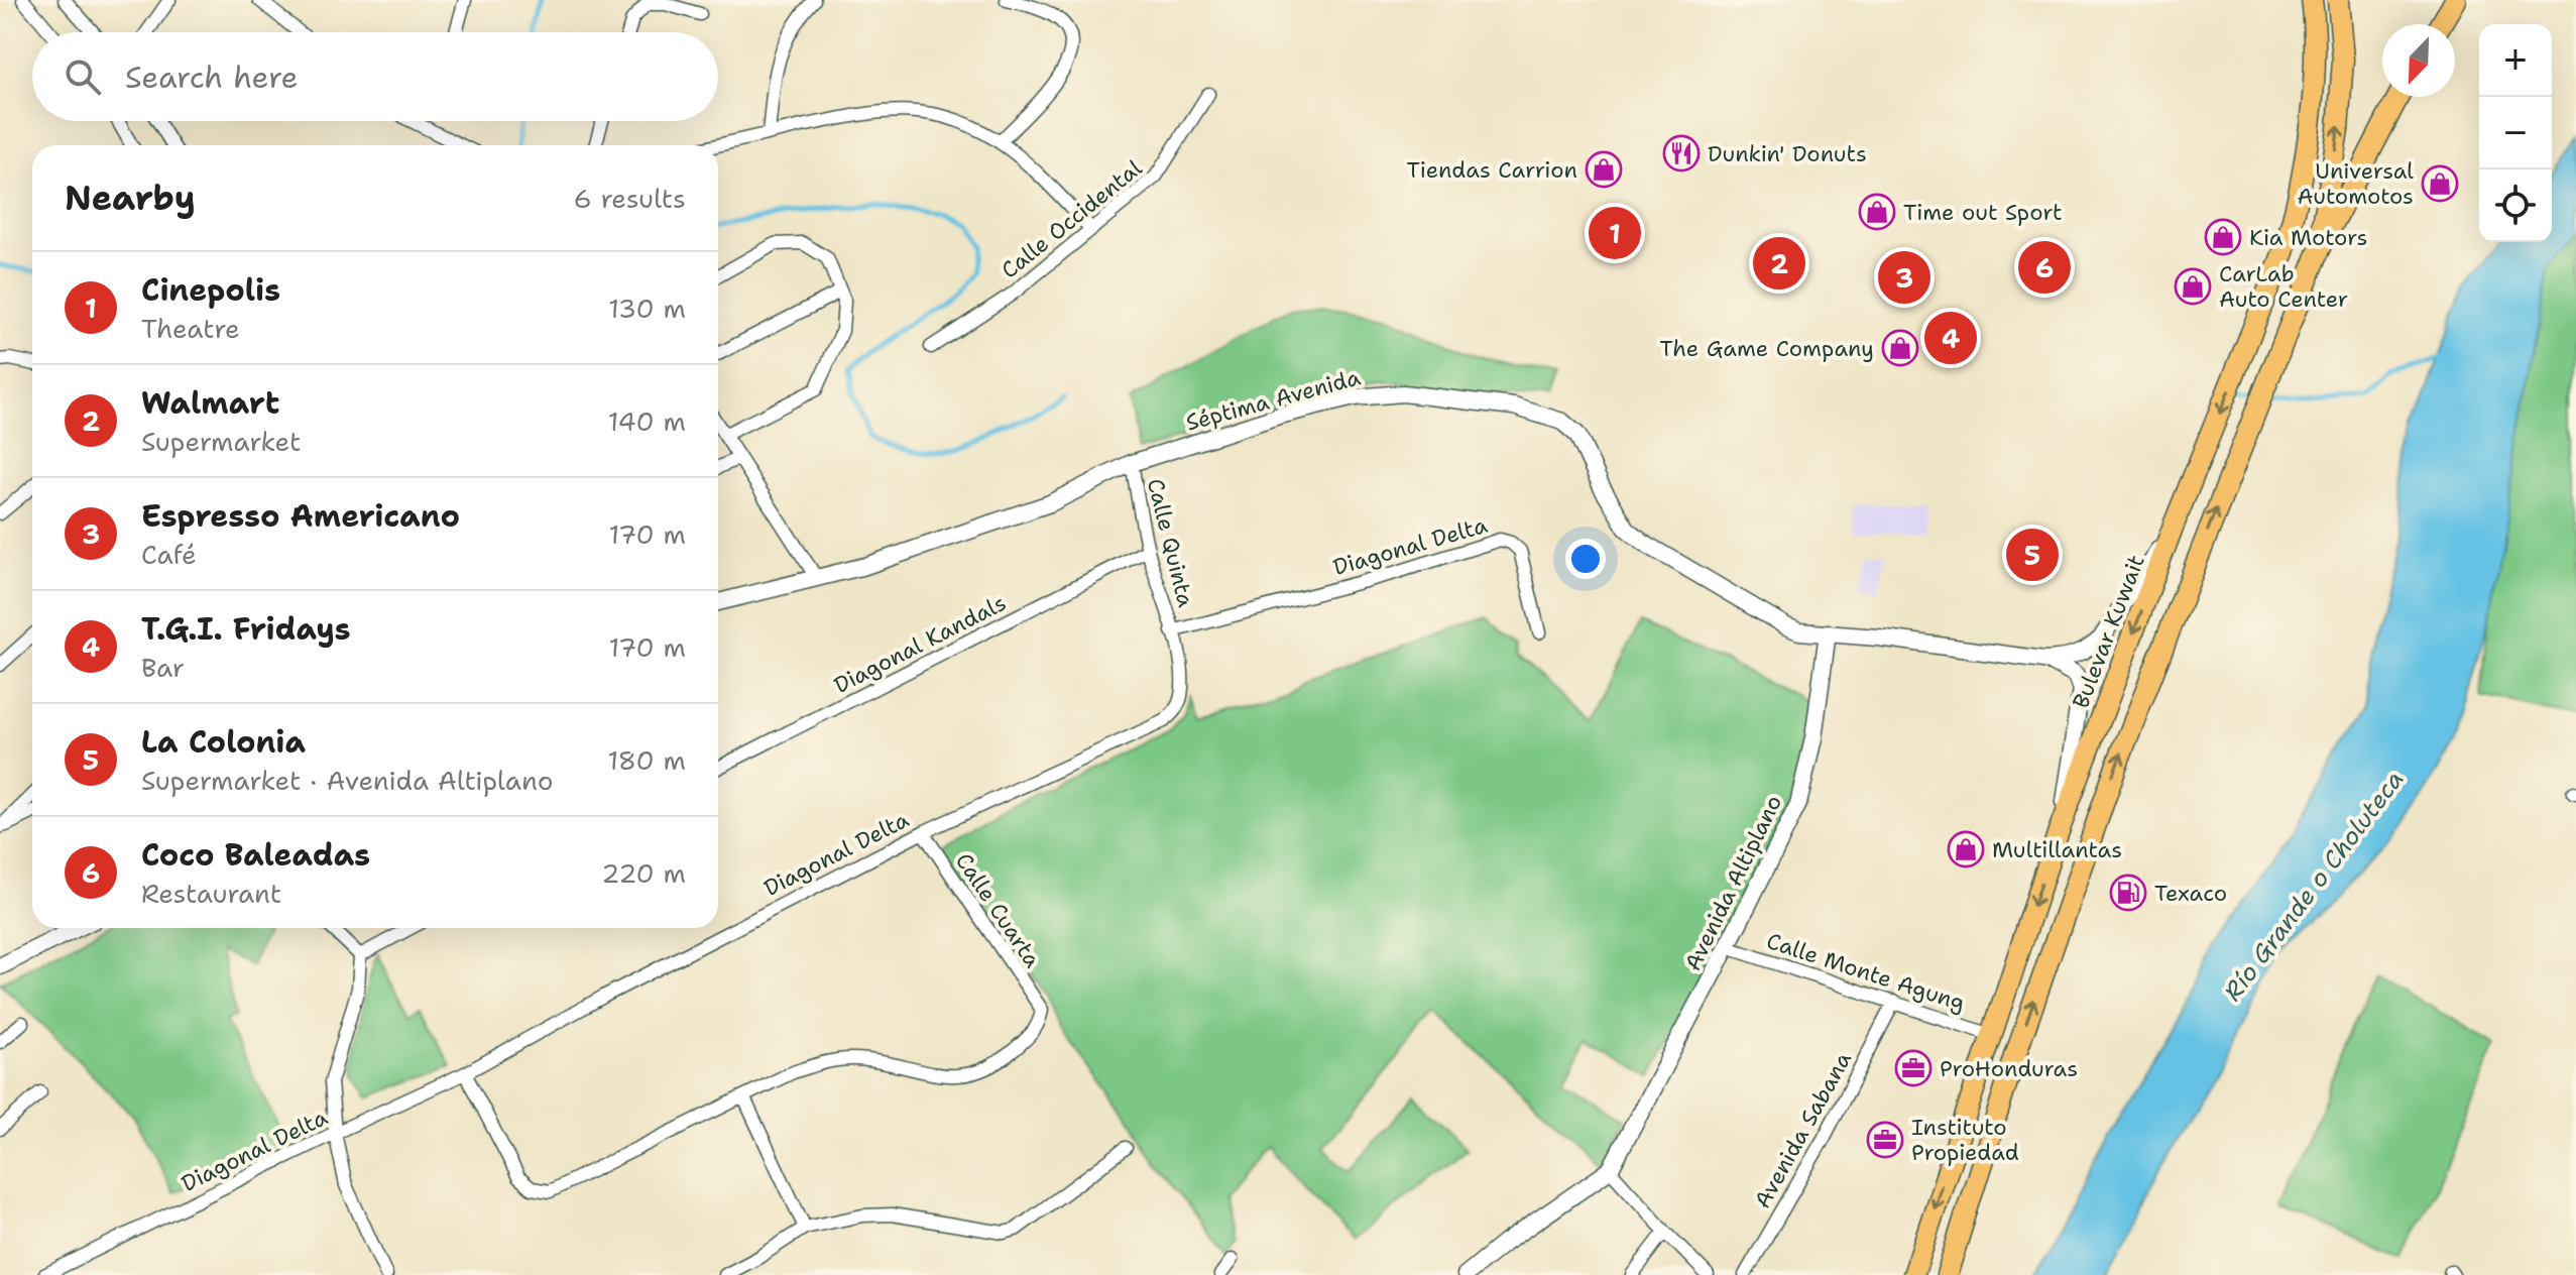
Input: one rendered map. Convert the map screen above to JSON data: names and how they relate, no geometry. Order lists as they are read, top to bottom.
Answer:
{
  "streets": {
    "main road": ["Bulevar Kuwait"],
    "street": [
      "Calle Occidental",
      "Séptima Avenida",
      "Calle Quinta",
      "Diagonal Delta",
      "Diagonal Kandals",
      "Avenida Altiplano",
      "Calle Cuarta",
      "Calle Monte Agung",
      "Avenida Sabana"
    ]
  },
  "crossings": [
    ["Séptima Avenida", "Calle Quinta"],
    ["Séptima Avenida", "Avenida Altiplano"],
    ["Calle Quinta", "Diagonal Delta"],
    ["Calle Quinta", "Diagonal Kandals"],
    ["Diagonal Delta", "Calle Cuarta"],
    ["Bulevar Kuwait", "Calle Monte Agung"],
    ["Avenida Altiplano", "Calle Monte Agung"],
    ["Calle Monte Agung", "Avenida Sabana"]
  ],
  "water": ["Río Grande o Choluteca"],
  "places": {
    "restaurant": ["Dunkin' Donuts"],
    "shop": [
      "Tiendas Carrion",
      "Universal Automotos",
      "Time out Sport",
      "Kia Motors",
      "CarLab Auto Center",
      "The Game Company",
      "Multillantas"
    ],
    "fuel station": ["Texaco"],
    "office": ["ProHonduras", "Instituto Propiedad"]
  },
  "north": "bottom left",
  "page": {
    "map_buttons": ["+", "−"],
    "search": "Search here",
    "heading": ["Nearby", "6 results"],
    "pins": [
      "1",
      "2",
      "6",
      "3",
      "4",
      "5"
    ],
    "list": [
      {
        "mark": "1",
        "name": "Cinepolis",
        "note": "Theatre",
        "value": "130 m"
      },
      {
        "mark": "2",
        "name": "Walmart",
        "note": "Supermarket",
        "value": "140 m"
      },
      {
        "mark": "3",
        "name": "Espresso Americano",
        "note": "Café",
        "value": "170 m"
      },
      {
        "mark": "4",
        "name": "T.G.I. Fridays",
        "note": "Bar",
        "value": "170 m"
      },
      {
        "mark": "5",
        "name": "La Colonia",
        "note": "Supermarket · Avenida Altiplano",
        "value": "180 m"
      },
      {
        "mark": "6",
        "name": "Coco Baleadas",
        "note": "Restaurant",
        "value": "220 m"
      }
    ]
  }
}
